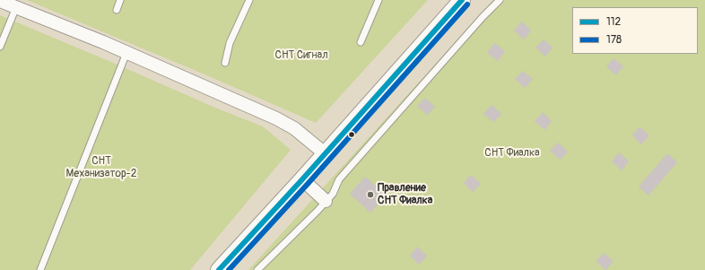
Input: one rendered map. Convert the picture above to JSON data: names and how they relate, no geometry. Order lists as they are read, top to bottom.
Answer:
{
  "parks": ["СНТ Сигнал", "СНТ Фиалка", "СНТ Механизатор-2"],
  "places": ["Правление СНТ Фиалка"],
  "lines": ["transit line 112", "transit line 178"],
  "legend": ["112", "178"]
}
